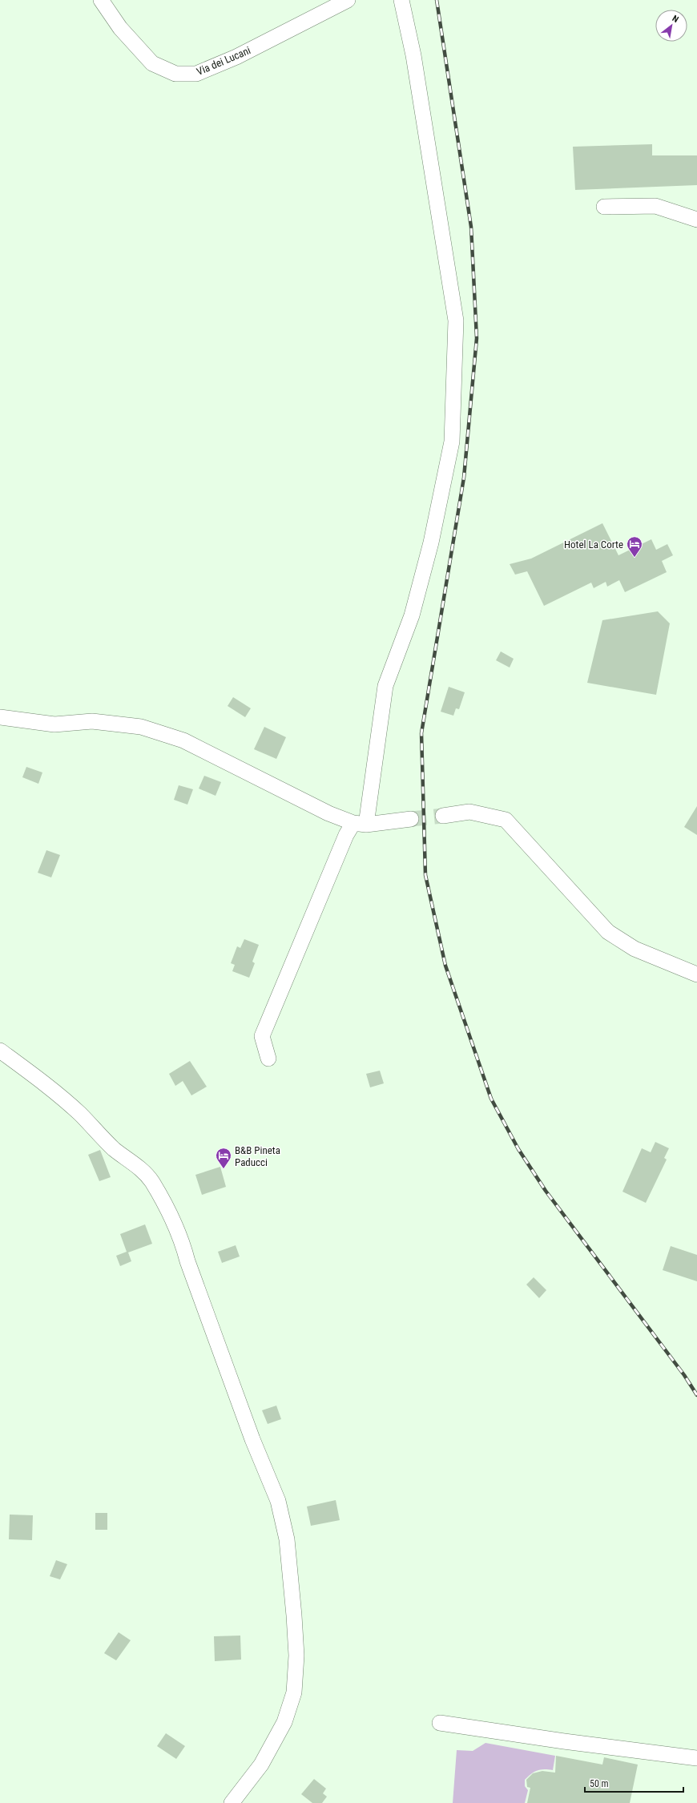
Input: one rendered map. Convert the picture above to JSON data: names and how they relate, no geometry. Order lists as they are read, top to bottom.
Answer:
{
  "streets": {
    "street": ["Via dei Lucani"]
  },
  "places": {
    "hotel": ["Hotel La Corte", "B&B Pineta Paducci"]
  },
  "scale_bar": "50 m",
  "north": "top right"
}
